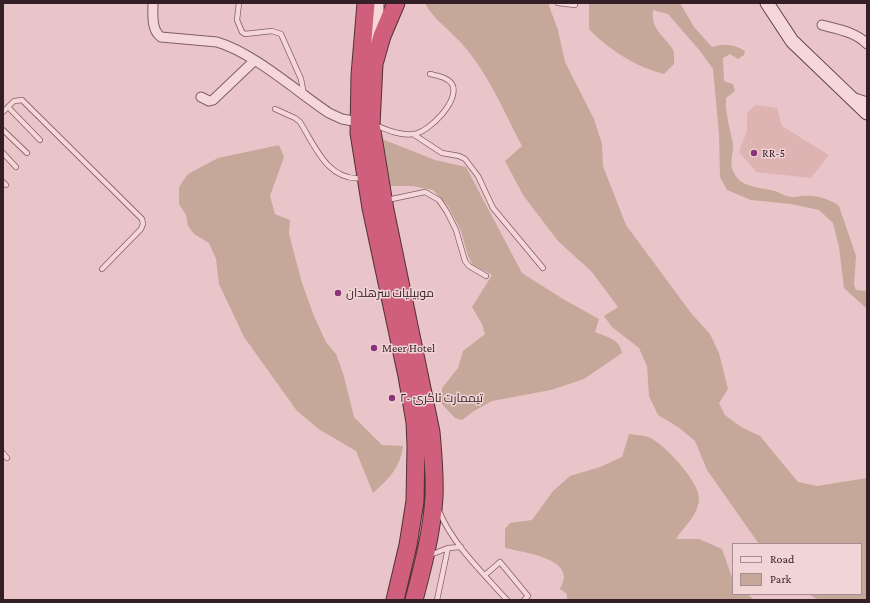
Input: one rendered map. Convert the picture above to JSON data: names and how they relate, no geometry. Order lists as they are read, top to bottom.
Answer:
{
  "places": [
    "RR-5",
    "موبيليات سرهلدان",
    "Meer Hotel",
    "تيممارت ئاكرئ -٢"
  ],
  "legend": ["Road", "Park"]
}
